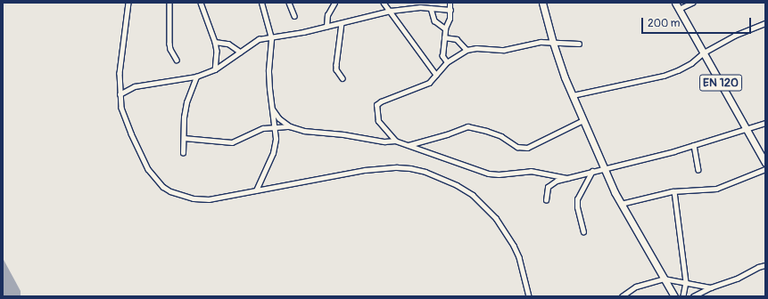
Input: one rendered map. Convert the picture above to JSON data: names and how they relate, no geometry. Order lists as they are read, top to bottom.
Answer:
{
  "streets": {
    "street": ["EN 120"]
  },
  "scale_bar": "200 m"
}
